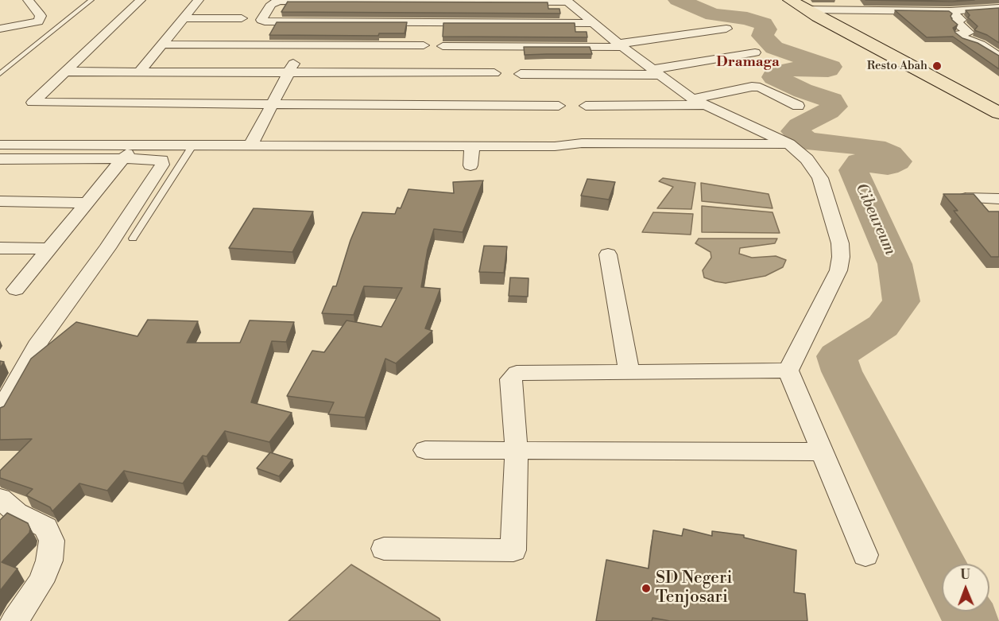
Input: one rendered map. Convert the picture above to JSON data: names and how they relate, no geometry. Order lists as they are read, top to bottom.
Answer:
{
  "districts": ["Dramaga"],
  "water": ["Cibeureum"],
  "places": ["Resto Abah", "SD Negeri Tenjosari"],
  "north": "top"
}
